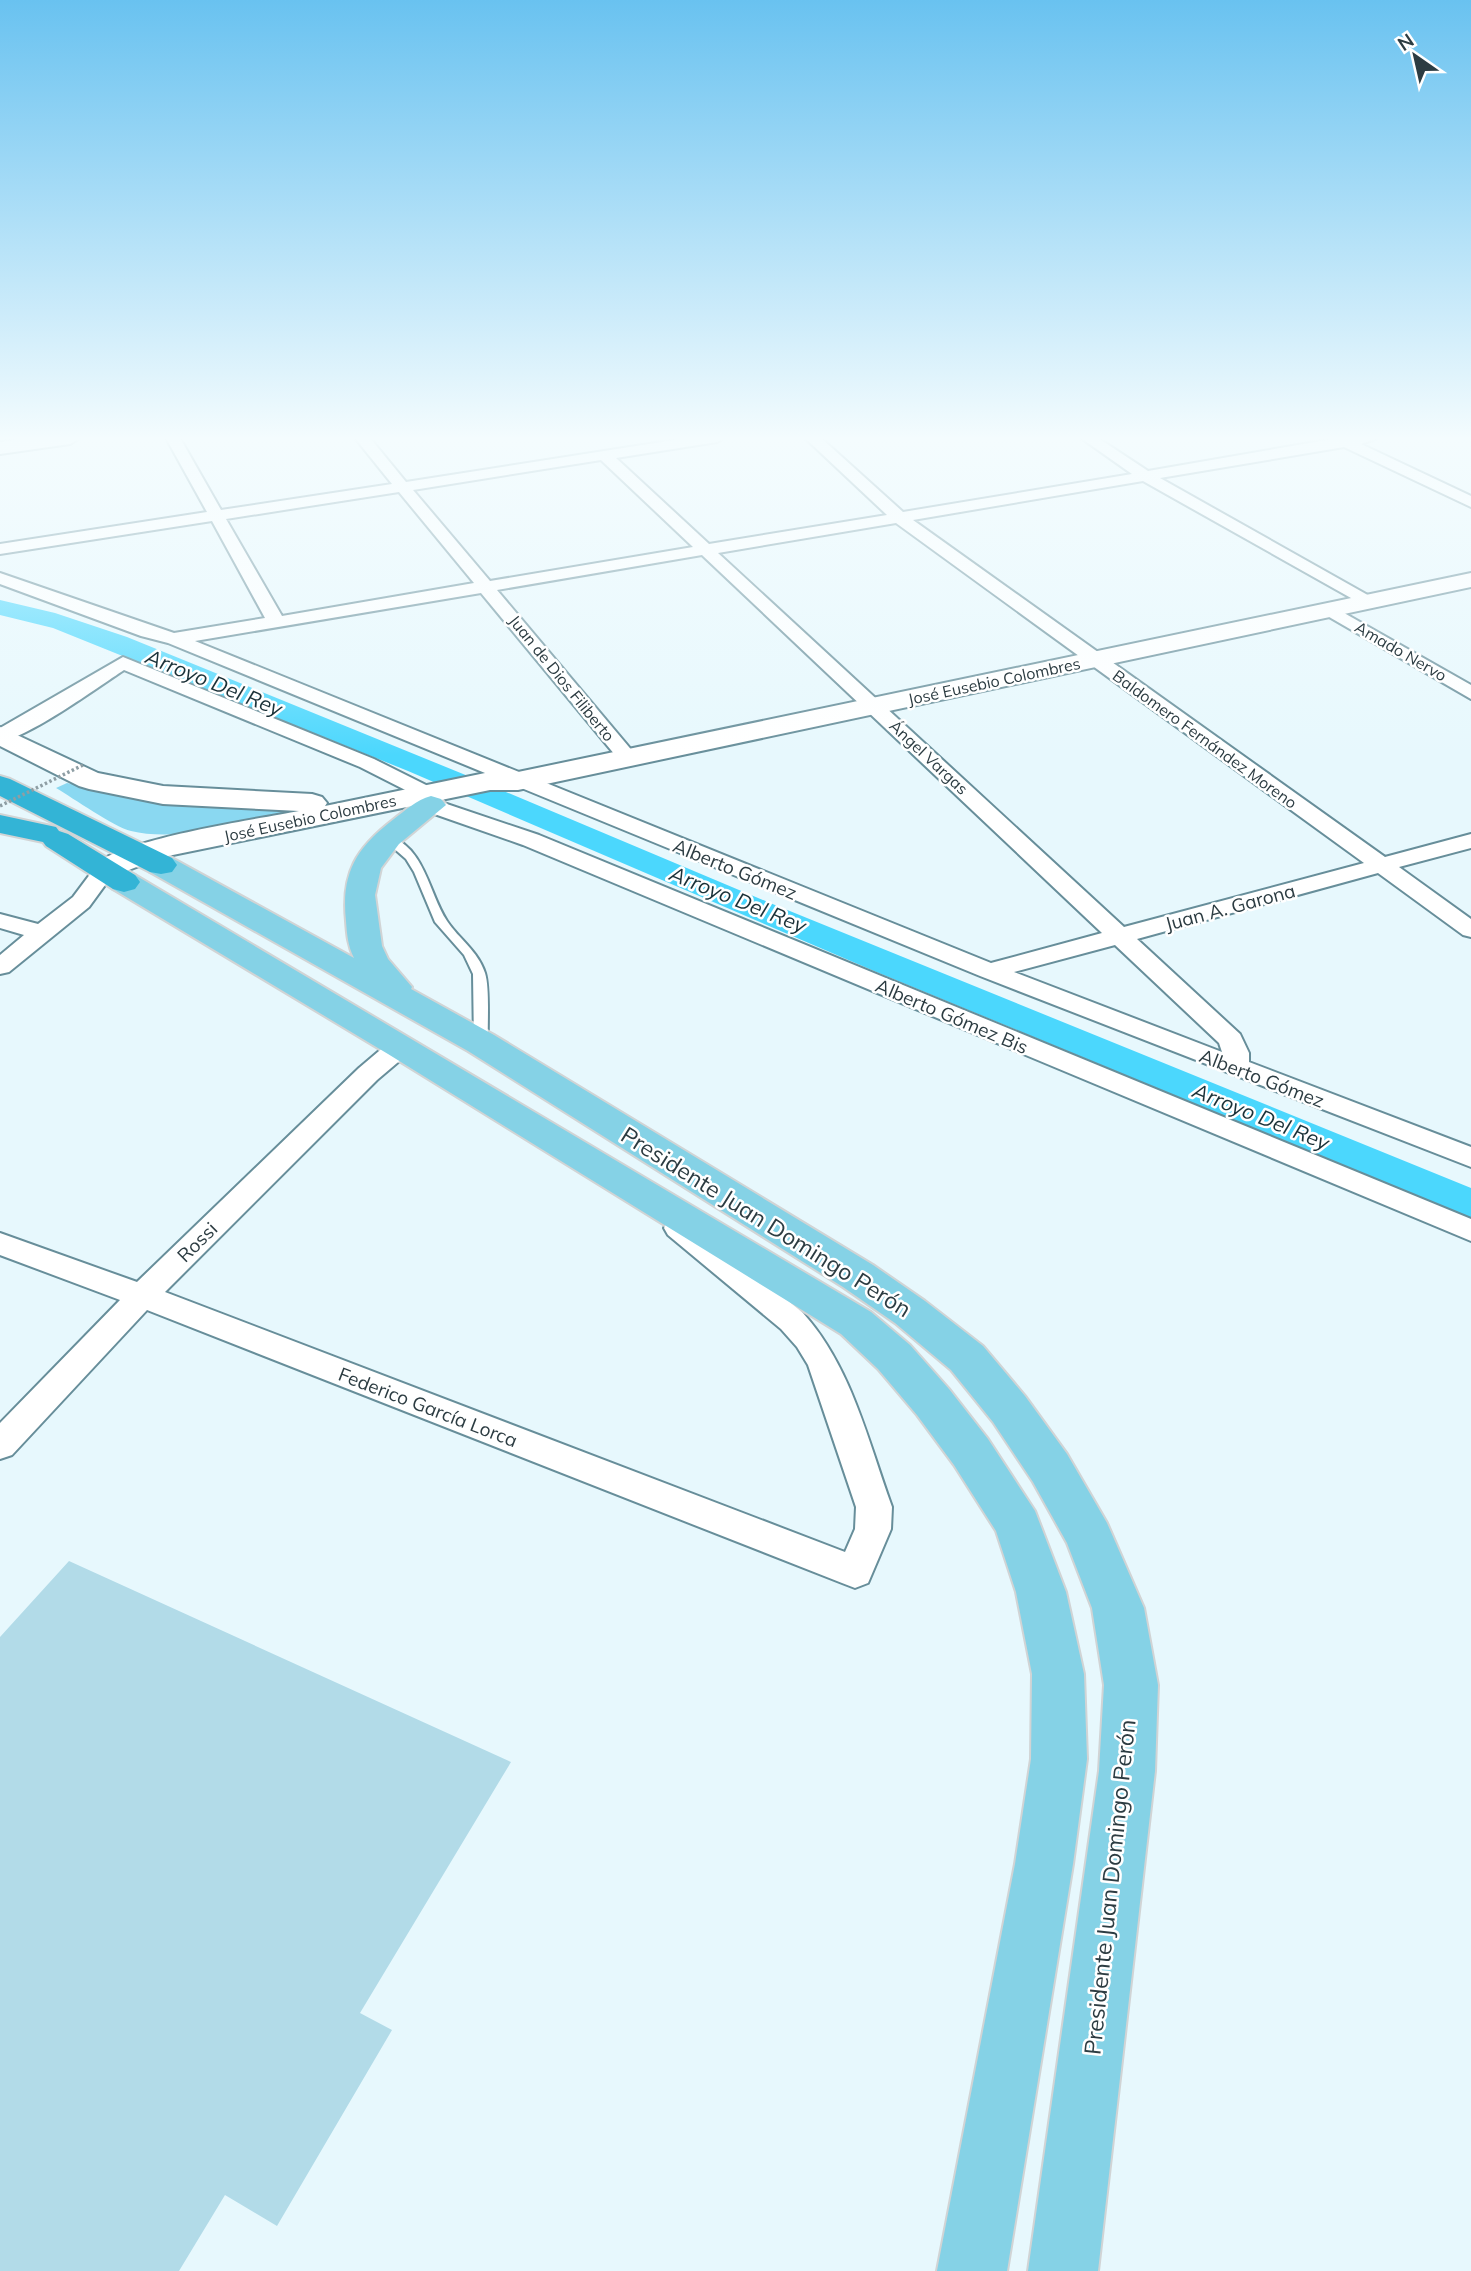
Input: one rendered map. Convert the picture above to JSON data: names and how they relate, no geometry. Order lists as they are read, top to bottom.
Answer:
{
  "streets": {
    "main road": ["Presidente Juan Domingo Perón"],
    "street": [
      "Amado Nervo",
      "Juan de Dios Filiberto",
      "José Eusebio Colombres",
      "Baldomero Fernández Moreno",
      "Ángel Vargas",
      "Alberto Gómez",
      "Juan A. Garona",
      "Alberto Gómez Bis",
      "Rossi",
      "Federico García Lorca"
    ]
  },
  "crossings": [
    ["Amado Nervo", "José Eusebio Colombres"],
    ["Juan de Dios Filiberto", "José Eusebio Colombres"],
    ["José Eusebio Colombres", "Baldomero Fernández Moreno"],
    ["José Eusebio Colombres", "Ángel Vargas"],
    ["José Eusebio Colombres", "Alberto Gómez"],
    ["José Eusebio Colombres", "Alberto Gómez Bis"],
    ["José Eusebio Colombres", "Presidente Juan Domingo Perón"],
    ["Baldomero Fernández Moreno", "Juan A. Garona"],
    ["Ángel Vargas", "Alberto Gómez"],
    ["Ángel Vargas", "Juan A. Garona"],
    ["Alberto Gómez", "Juan A. Garona"],
    ["Presidente Juan Domingo Perón", "Rossi"],
    ["Presidente Juan Domingo Perón", "Federico García Lorca"],
    ["Rossi", "Federico García Lorca"]
  ],
  "water": ["Arroyo Del Rey"],
  "north": "top left"
}
